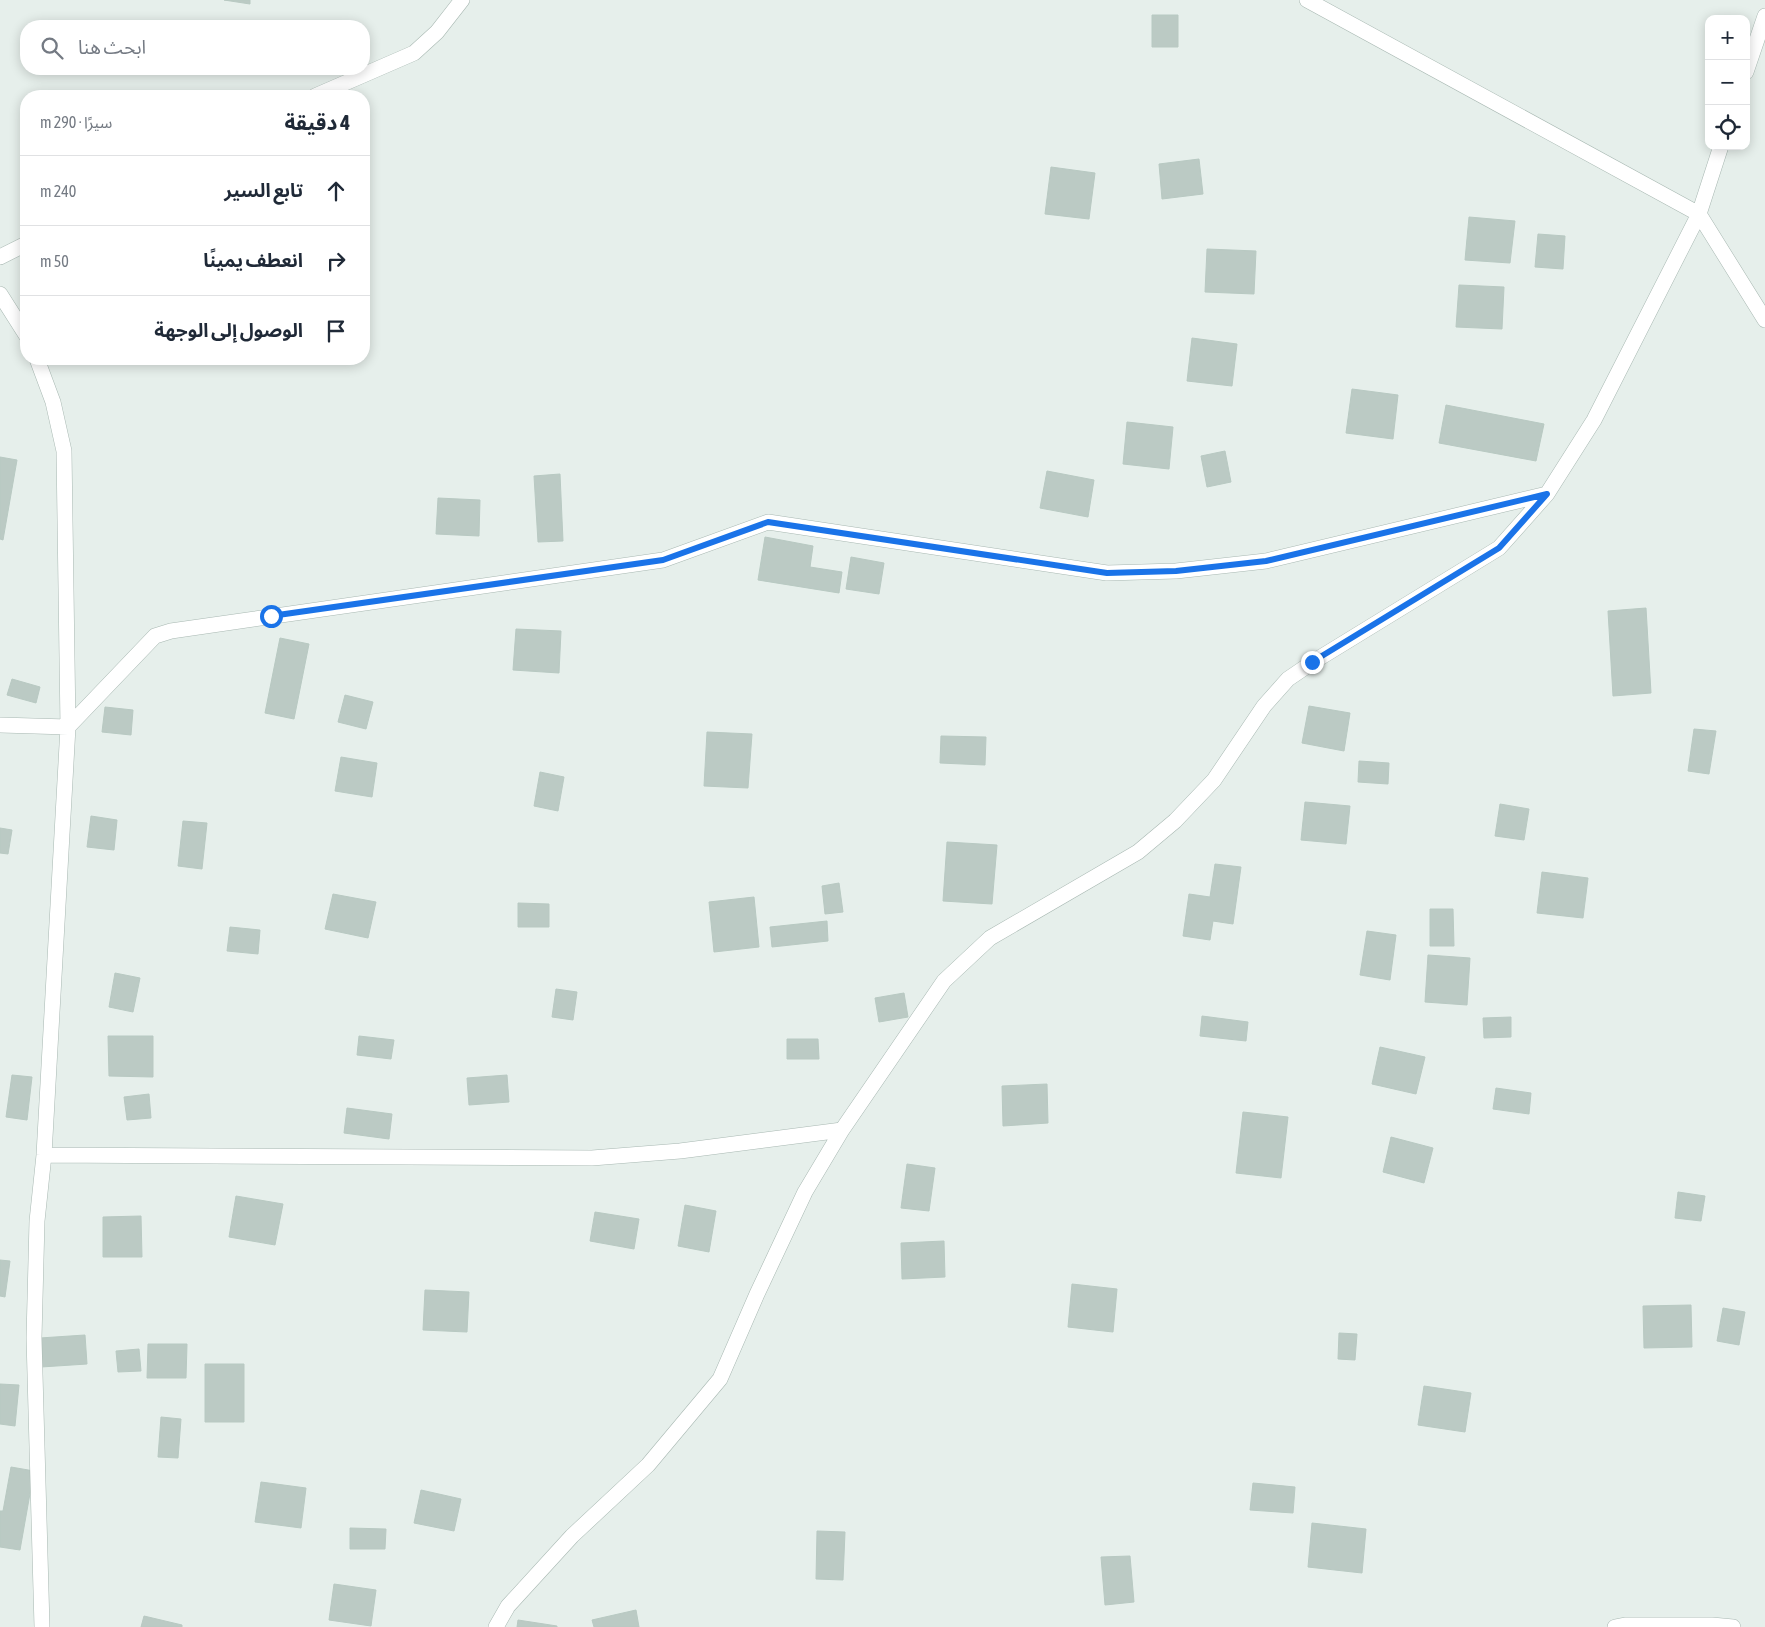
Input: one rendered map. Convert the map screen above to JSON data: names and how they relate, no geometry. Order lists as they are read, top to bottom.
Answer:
{
  "page": {
    "map_buttons": ["+", "−"],
    "search": "ابحث هنا",
    "heading": ["4 دقيقة", "سيرًا · 290 m"],
    "list": [
      ["تابع السير", "240 m"],
      ["انعطف يمينًا", "50 m"],
      "الوصول إلى الوجهة"
    ]
  }
}
